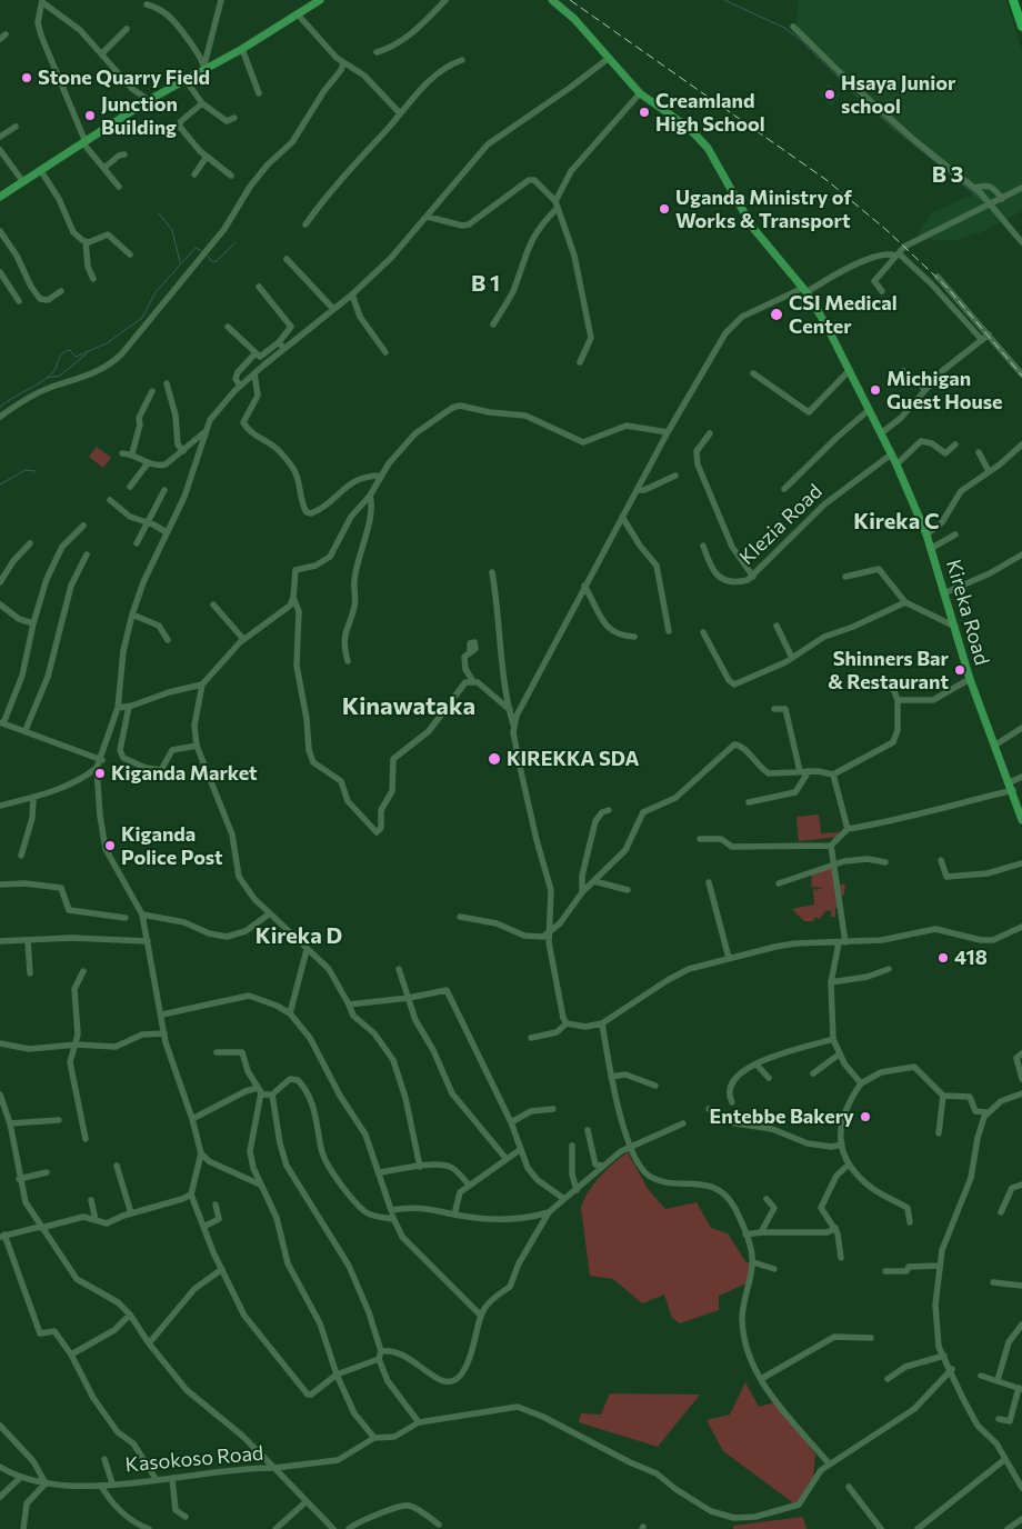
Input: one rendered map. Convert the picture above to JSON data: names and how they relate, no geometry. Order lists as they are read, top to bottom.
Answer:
{
  "streets": {
    "main road": ["Kireka Road"],
    "street": ["Klezia Road", "Kasokoso Road"]
  },
  "crossings": [
    ["Klezia Road", "Kireka Road"]
  ],
  "districts": [
    "B 3",
    "B 1",
    "Kireka C",
    "Kinawataka",
    "Kireka D"
  ],
  "places": [
    "Stone Quarry Field",
    "Hsaya Junior school",
    "Creamland High School",
    "Junction Building",
    "Uganda Ministry of Works & Transport",
    "CSI Medical Center",
    "Michigan Guest House",
    "Shinners Bar & Restaurant",
    "KIREKKA SDA",
    "Kiganda Market",
    "Kiganda Police Post",
    "418",
    "Entebbe Bakery"
  ]
}
